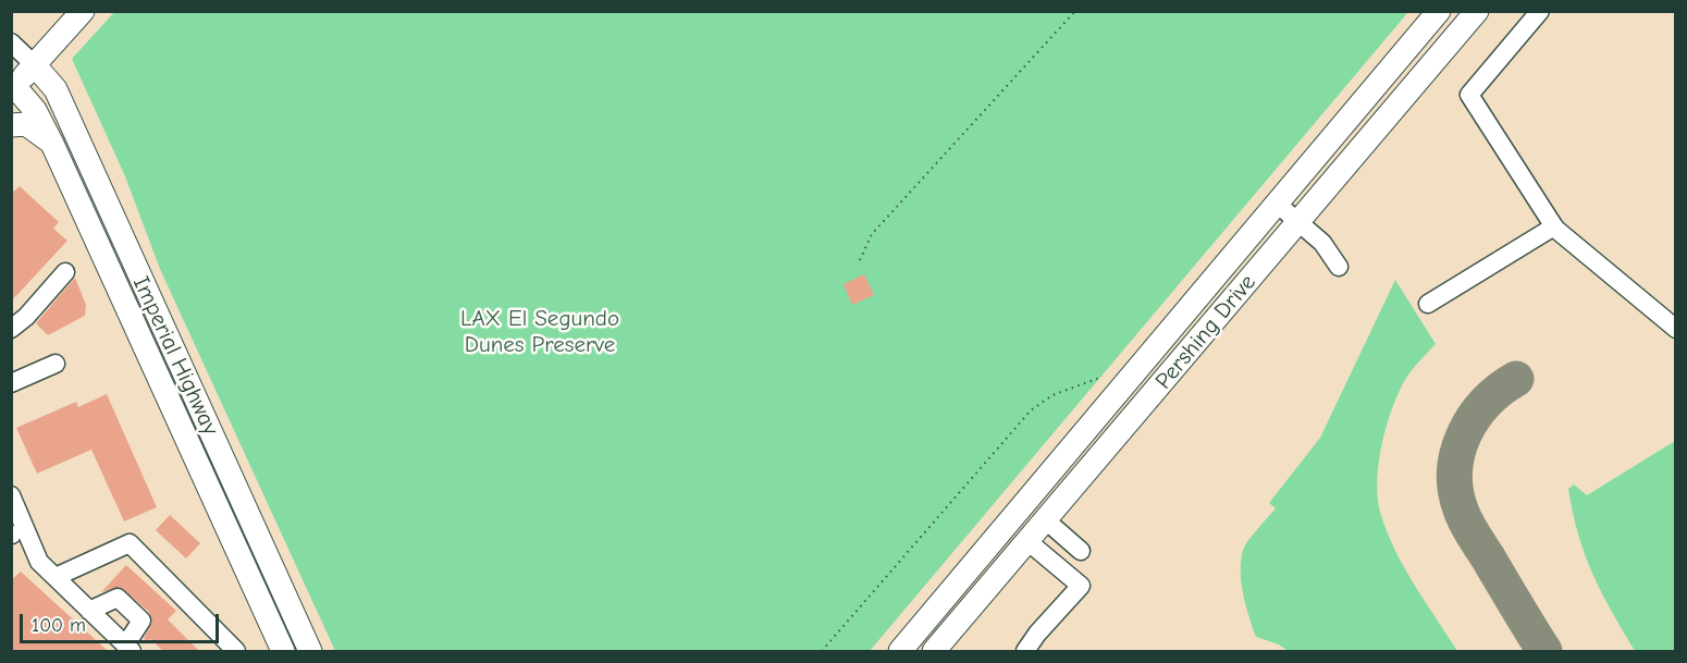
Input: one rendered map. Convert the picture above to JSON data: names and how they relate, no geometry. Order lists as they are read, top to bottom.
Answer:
{
  "streets": {
    "main road": ["Pershing Drive", "Imperial Highway"]
  },
  "parks": ["LAX El Segundo Dunes Preserve"],
  "scale_bar": "100 m"
}
